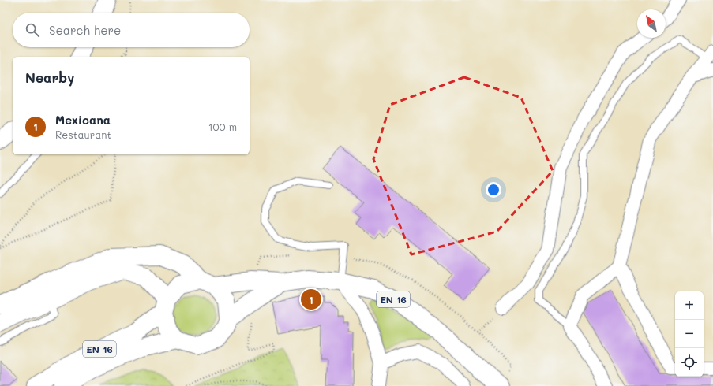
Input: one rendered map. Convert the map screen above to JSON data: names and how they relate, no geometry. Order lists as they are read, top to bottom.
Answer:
{
  "streets": {
    "main road": ["EN 16"]
  },
  "north": "top left",
  "page": {
    "search": "Search here",
    "heading": "Nearby",
    "list": [
      {
        "mark": "1",
        "name": "Mexicana",
        "note": "Restaurant",
        "value": "100 m"
      }
    ],
    "pins": "1",
    "map_buttons": ["+", "−"]
  }
}
